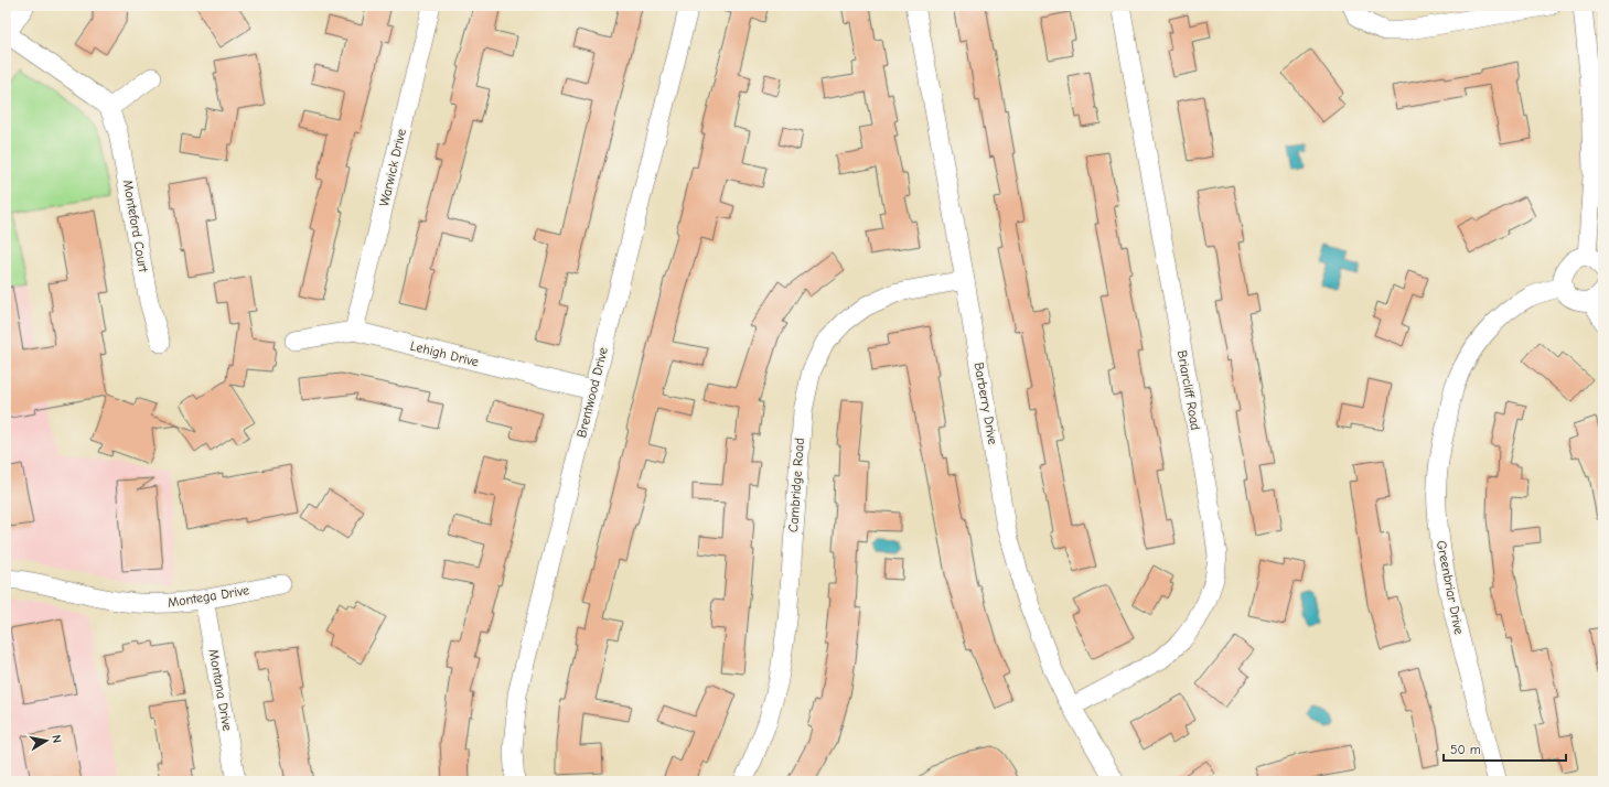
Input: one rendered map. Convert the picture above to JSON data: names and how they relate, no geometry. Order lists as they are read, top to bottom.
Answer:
{
  "streets": {
    "street": [
      "Warwick Drive",
      "Monteford Court",
      "Lehigh Drive",
      "Briarcliff Road",
      "Brentwood Drive",
      "Barberry Drive",
      "Cambridge Road",
      "Greenbriar Drive",
      "Montega Drive",
      "Montana Drive"
    ]
  },
  "crossings": [
    ["Warwick Drive", "Lehigh Drive"],
    ["Lehigh Drive", "Brentwood Drive"],
    ["Briarcliff Road", "Barberry Drive"],
    ["Barberry Drive", "Cambridge Road"],
    ["Montega Drive", "Montana Drive"]
  ],
  "scale_bar": "50 m",
  "north": "right"
}
